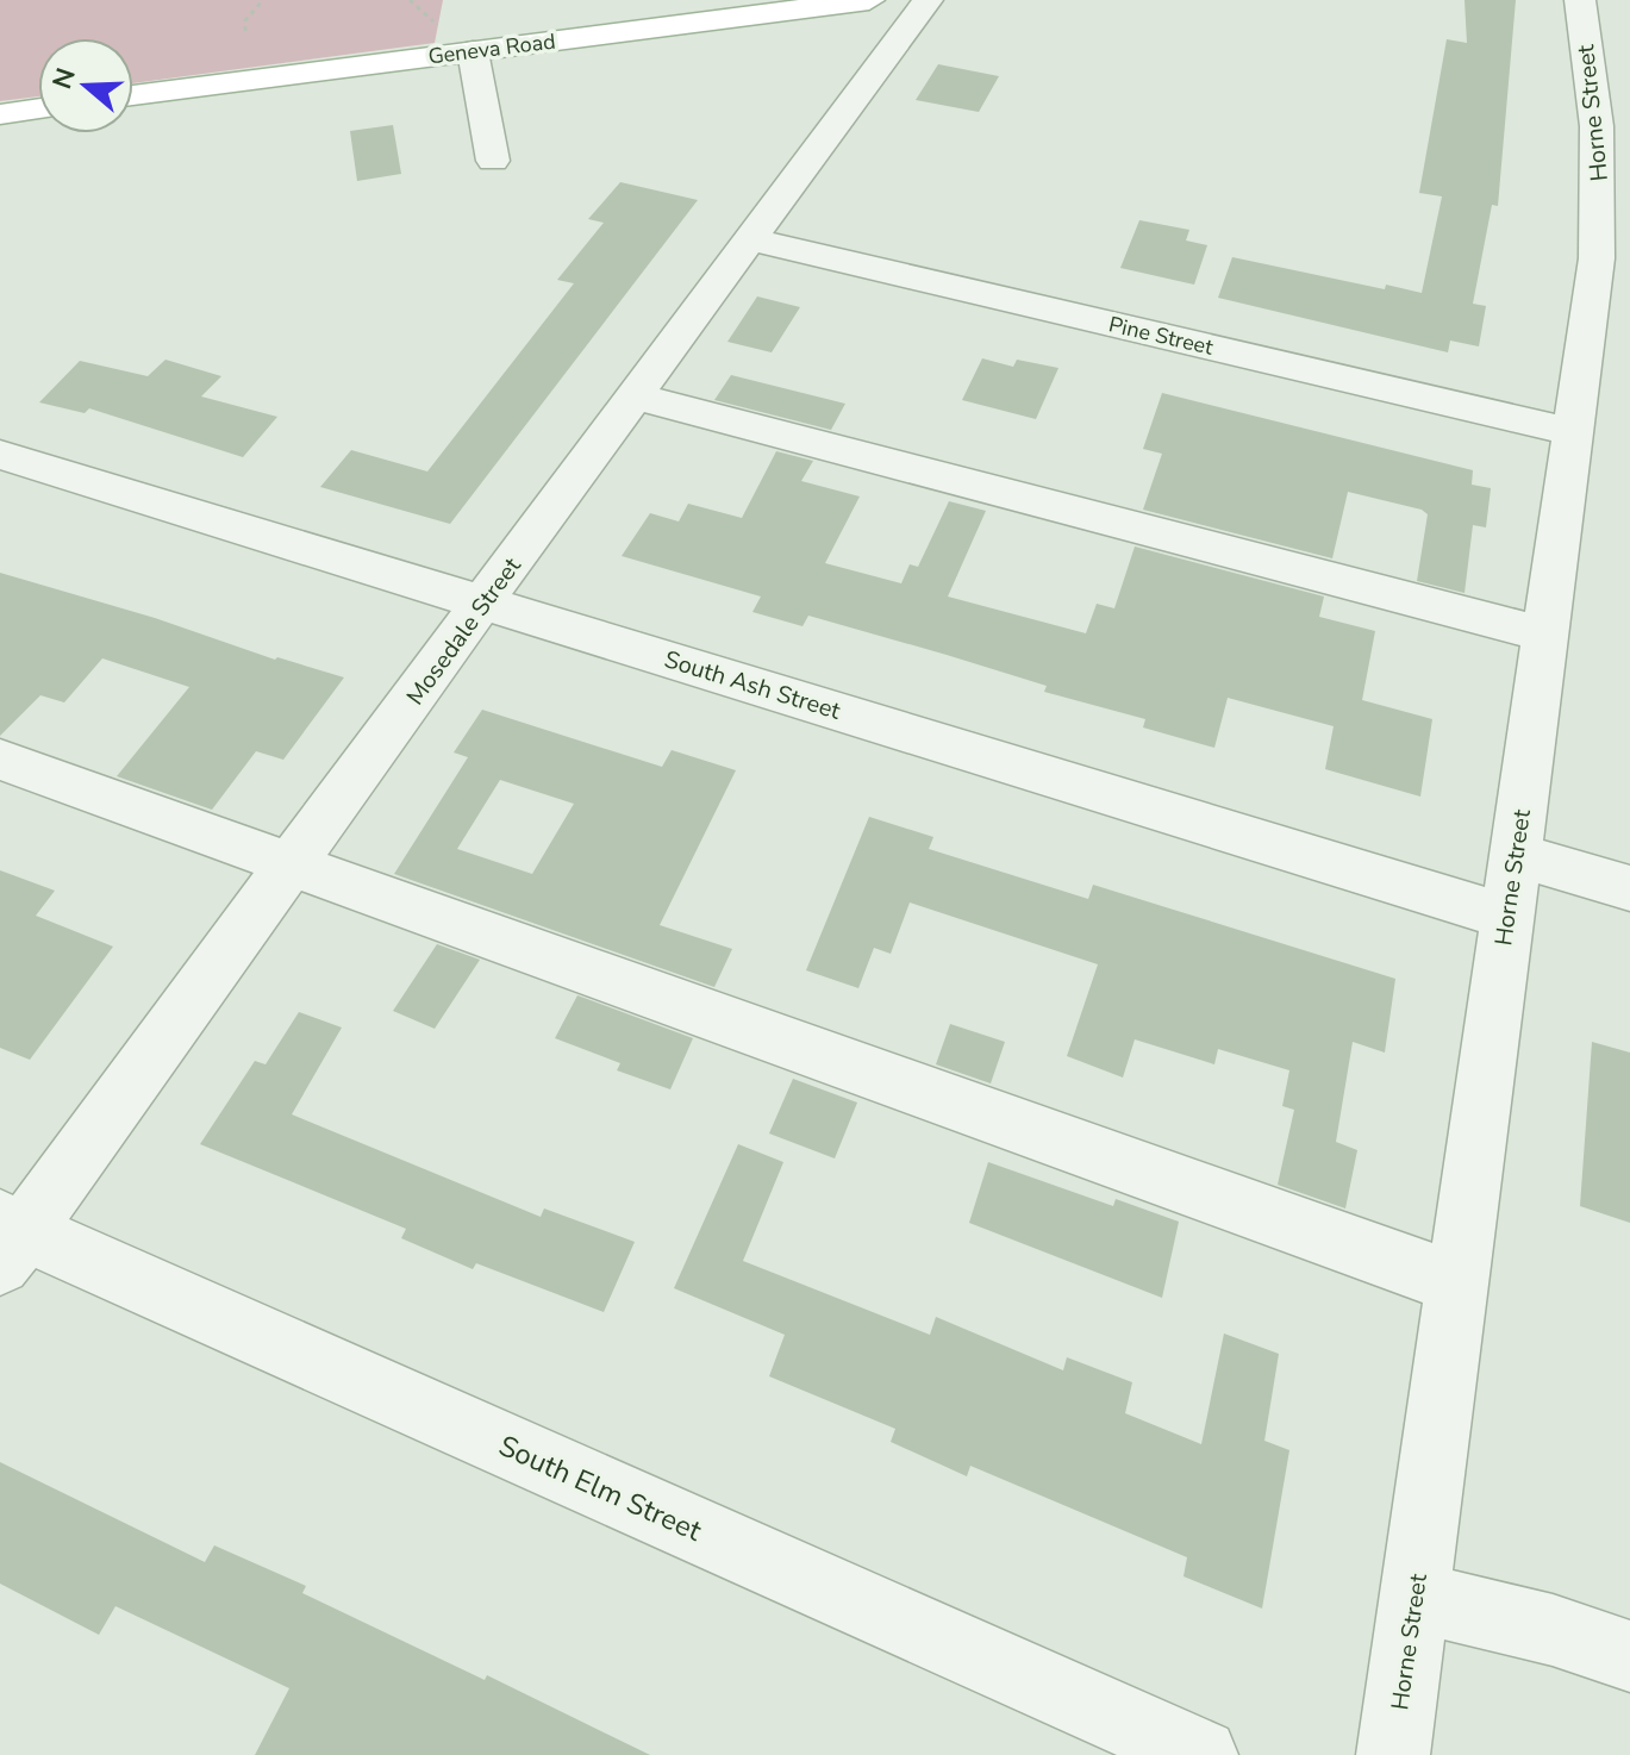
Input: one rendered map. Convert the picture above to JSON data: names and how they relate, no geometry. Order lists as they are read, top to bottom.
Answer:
{
  "streets": {
    "main road": ["Geneva Road"],
    "street": [
      "Horne Street",
      "Pine Street",
      "Mosedale Street",
      "South Ash Street",
      "South Elm Street"
    ]
  },
  "crossings": [
    ["Horne Street", "Pine Street"],
    ["Horne Street", "South Ash Street"],
    ["Pine Street", "Mosedale Street"],
    ["Mosedale Street", "South Ash Street"],
    ["Mosedale Street", "South Elm Street"]
  ],
  "north": "left"
}
